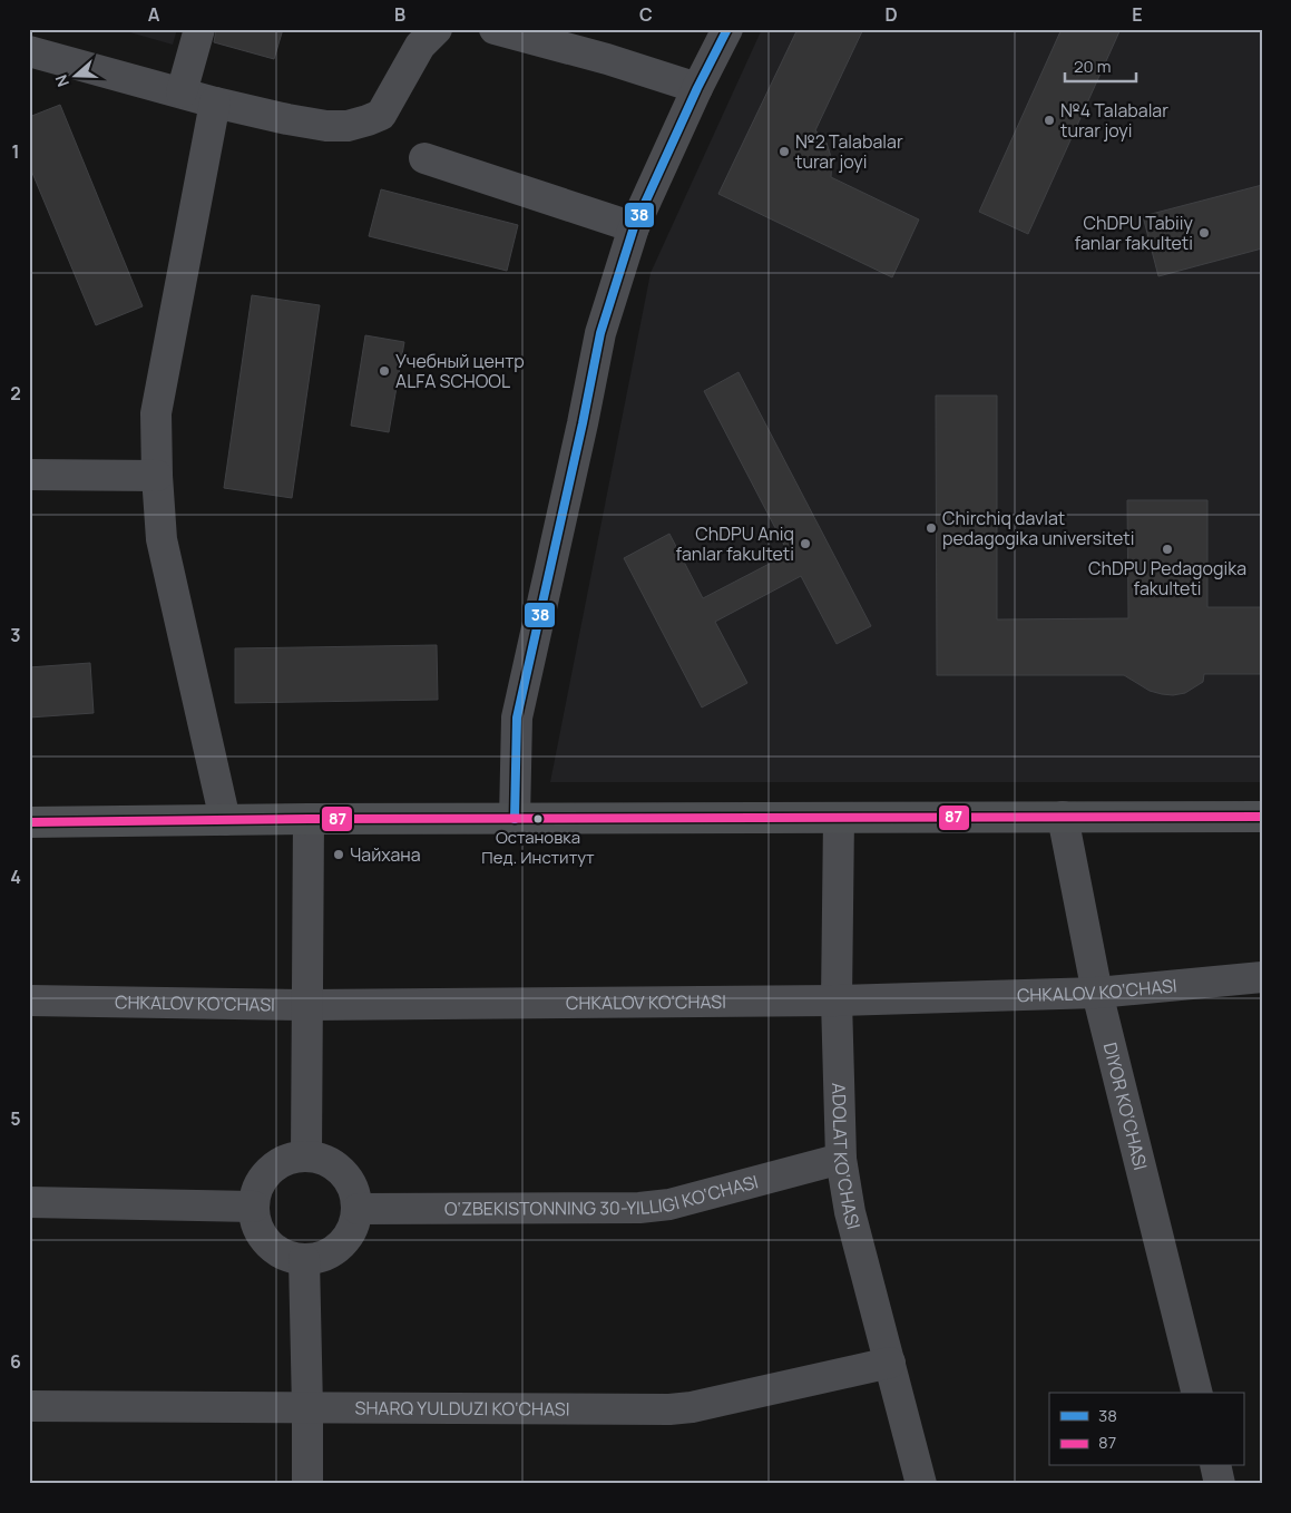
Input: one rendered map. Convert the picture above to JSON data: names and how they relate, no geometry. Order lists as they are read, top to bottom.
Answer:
{
  "streets": {
    "street": [
      "CHKALOV KO‘CHASI",
      "DIYOR KO‘CHASI",
      "ADOLAT KO‘CHASI",
      "O‘ZBEKISTONNING 30-YILLIGI KO‘CHASI",
      "SHARQ YULDUZI KO‘CHASI"
    ]
  },
  "crossings": [
    ["CHKALOV KO‘CHASI", "DIYOR KO‘CHASI"],
    ["CHKALOV KO‘CHASI", "ADOLAT KO‘CHASI"],
    ["ADOLAT KO‘CHASI", "O‘ZBEKISTONNING 30-YILLIGI KO‘CHASI"],
    ["ADOLAT KO‘CHASI", "SHARQ YULDUZI KO‘CHASI"]
  ],
  "places": [
    "№4 Talabalar turar joyi",
    "№2 Talabalar turar joyi",
    "ChDPU Tabiiy fanlar fakulteti",
    "Учебный центр ALFA SCHOOL",
    "Chirchiq davlat pedagogika universiteti",
    "ChDPU Aniq fanlar fakulteti",
    "ChDPU Pedagogika fakulteti",
    "Остановка Пед. Институт",
    "Чайхана"
  ],
  "lines": ["transit line 38", "transit line 87"],
  "legend": ["38", "87"],
  "scale_bar": "20 m",
  "north": "left",
  "grid": {
    "columns": [
      "A",
      "B",
      "C",
      "D",
      "E"
    ],
    "rows": [
      "1",
      "2",
      "3",
      "4",
      "5",
      "6"
    ]
  }
}
